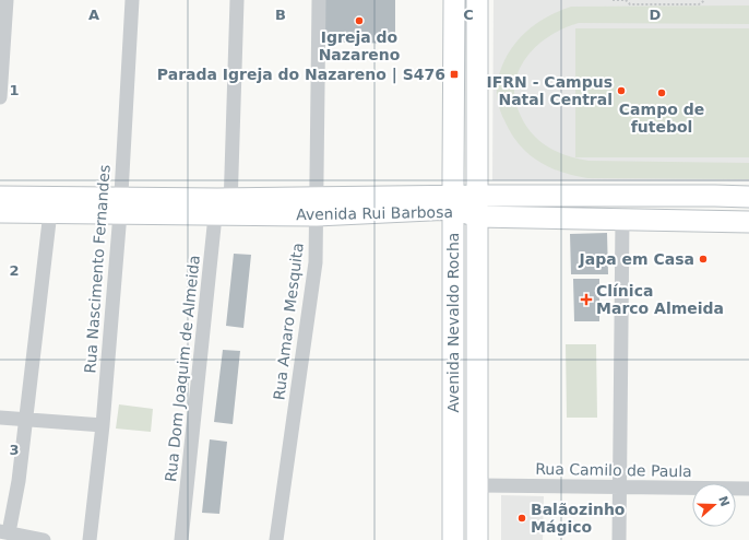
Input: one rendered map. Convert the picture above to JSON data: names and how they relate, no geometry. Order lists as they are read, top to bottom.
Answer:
{
  "streets": {
    "main road": ["Avenida Rui Barbosa", "Avenida Nevaldo Rocha"],
    "street": [
      "Rua Nascimento Fernandes",
      "Rua Amaro Mesquita",
      "Rua Dom Joaquim de Almeida",
      "Rua Camilo de Paula"
    ]
  },
  "crossings": [
    ["Avenida Rui Barbosa", "Rua Nascimento Fernandes"],
    ["Avenida Rui Barbosa", "Rua Amaro Mesquita"],
    ["Avenida Rui Barbosa", "Avenida Nevaldo Rocha"],
    ["Avenida Rui Barbosa", "Rua Dom Joaquim de Almeida"],
    ["Avenida Nevaldo Rocha", "Rua Camilo de Paula"]
  ],
  "places": {
    "other": [
      "Igreja do Nazareno",
      "IFRN - Campus Natal Central",
      "Campo de futebol",
      "Japa em Casa",
      "Balãozinho Mágico"
    ],
    "transit": ["Parada Igreja do Nazareno | S476"],
    "health": ["Clínica Marco Almeida"]
  },
  "north": "right",
  "grid": {
    "columns": [
      "A",
      "B",
      "C",
      "D"
    ],
    "rows": ["1", "2", "3"]
  }
}
